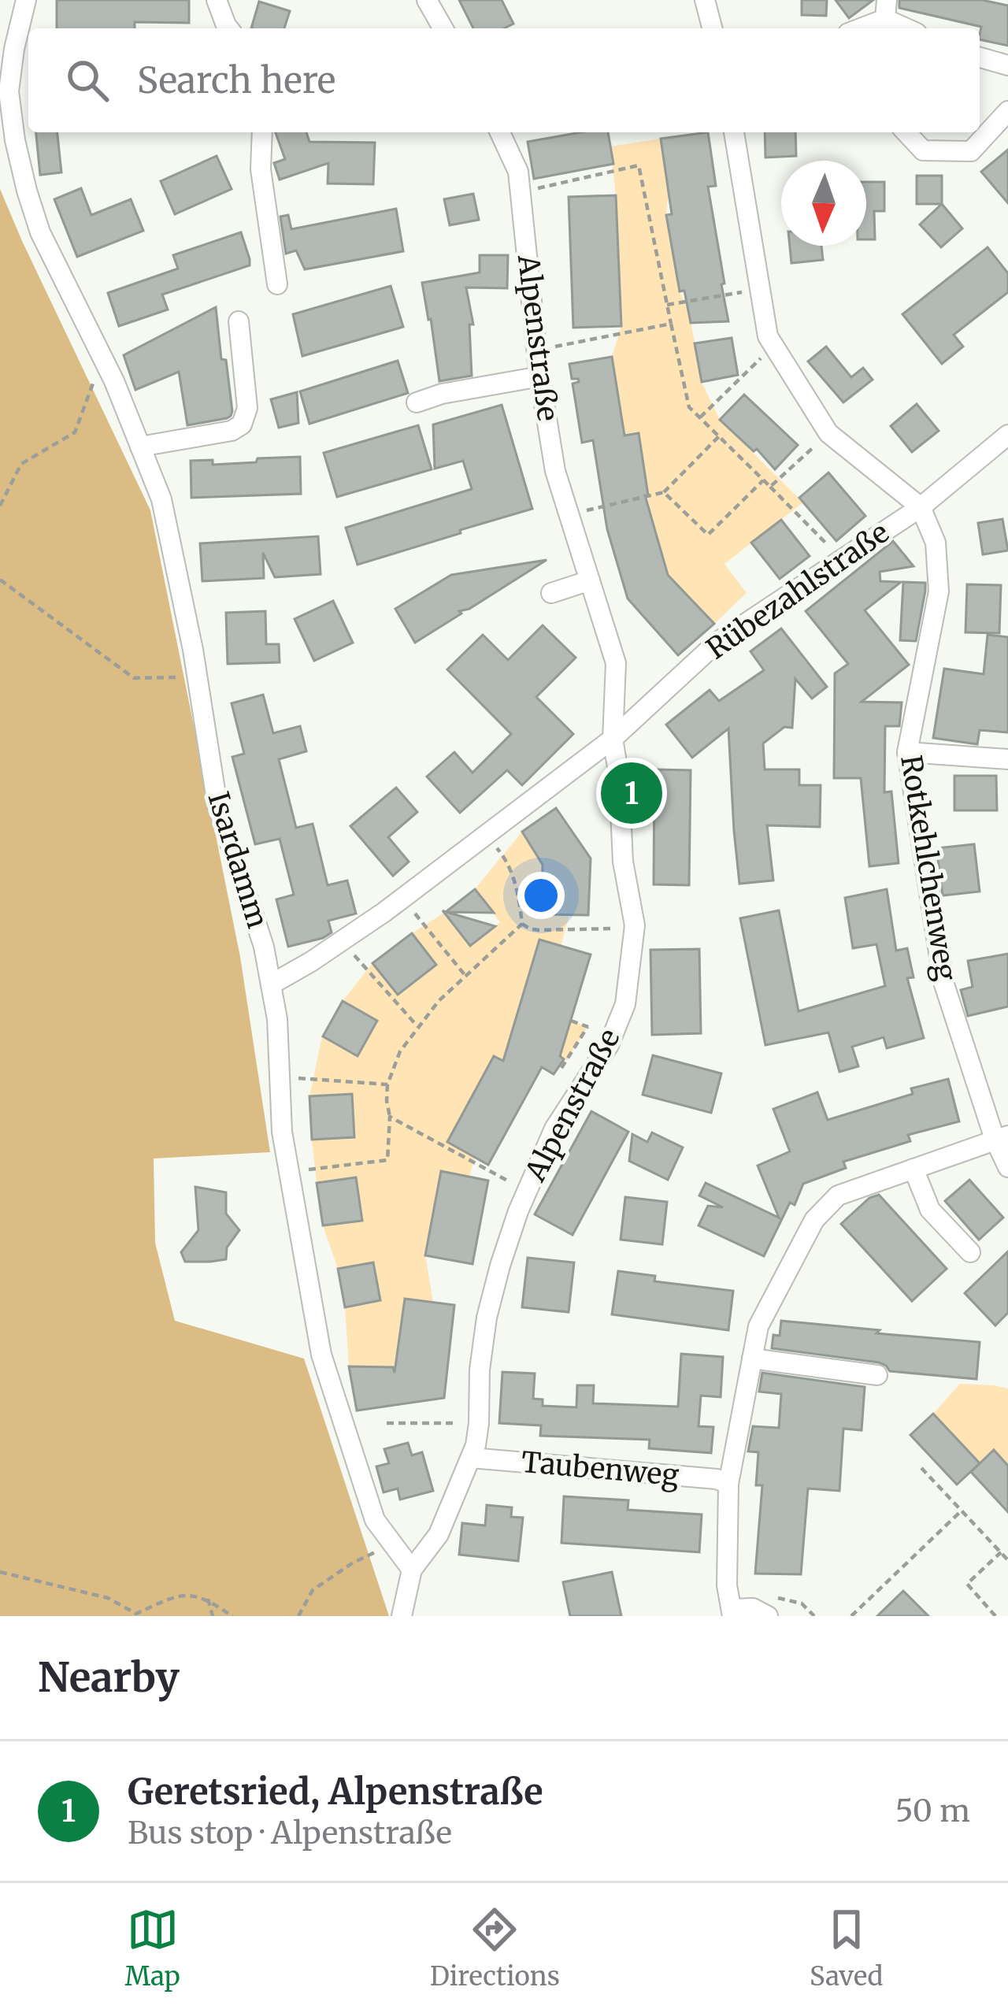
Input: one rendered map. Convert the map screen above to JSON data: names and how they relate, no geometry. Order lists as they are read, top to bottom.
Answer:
{
  "streets": {
    "street": [
      "Alpenstraße",
      "Rübezahlstraße",
      "Isardamm",
      "Rotkehlchenweg",
      "Taubenweg"
    ]
  },
  "crossings": [
    ["Alpenstraße", "Rübezahlstraße"],
    ["Alpenstraße", "Isardamm"],
    ["Alpenstraße", "Taubenweg"],
    ["Rübezahlstraße", "Isardamm"],
    ["Rübezahlstraße", "Rotkehlchenweg"]
  ],
  "north": "bottom",
  "page": {
    "search": "Search here",
    "pins": "1",
    "heading": "Nearby",
    "list": [
      {
        "mark": "1",
        "name": "Geretsried, Alpenstraße",
        "note": "Bus stop · Alpenstraße",
        "value": "50 m"
      }
    ],
    "nav": ["Map", "Directions", "Saved"]
  }
}
